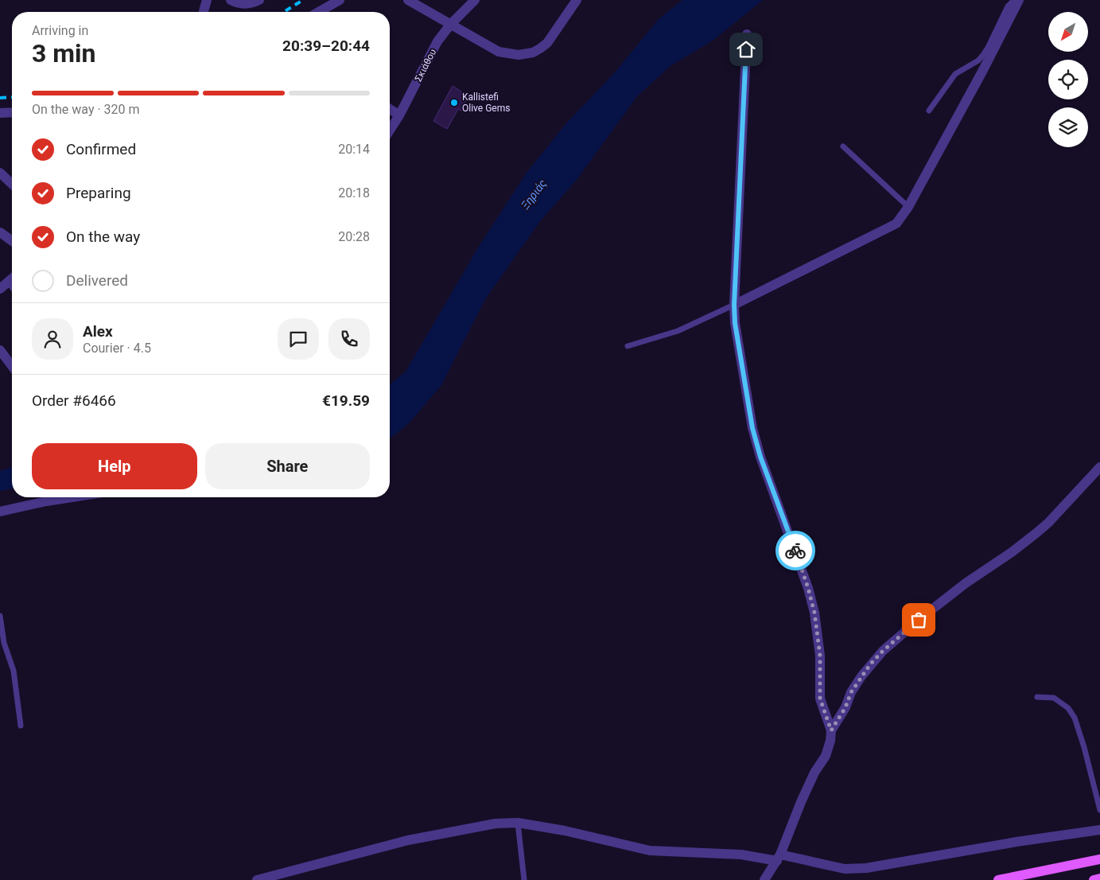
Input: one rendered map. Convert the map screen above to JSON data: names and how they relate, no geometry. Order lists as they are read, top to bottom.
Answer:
{
  "streets": {
    "street": ["Σκιάθου"]
  },
  "water": ["Ξηριάς"],
  "places": ["Kallistefi Olive Gems"],
  "north": "bottom left",
  "page": {
    "heading": ["3 min", "Arriving in", "20:39–20:44"],
    "panel": [
      "Alex",
      "Courier · 4.5",
      "Order #6466",
      "€19.59"
    ],
    "bar": "On the way · 320 m",
    "list": [
      ["Confirmed", "20:14"],
      ["Preparing", "20:18"],
      ["On the way", "20:28"],
      "Delivered"
    ],
    "buttons": ["Help", "Share"]
  }
}
